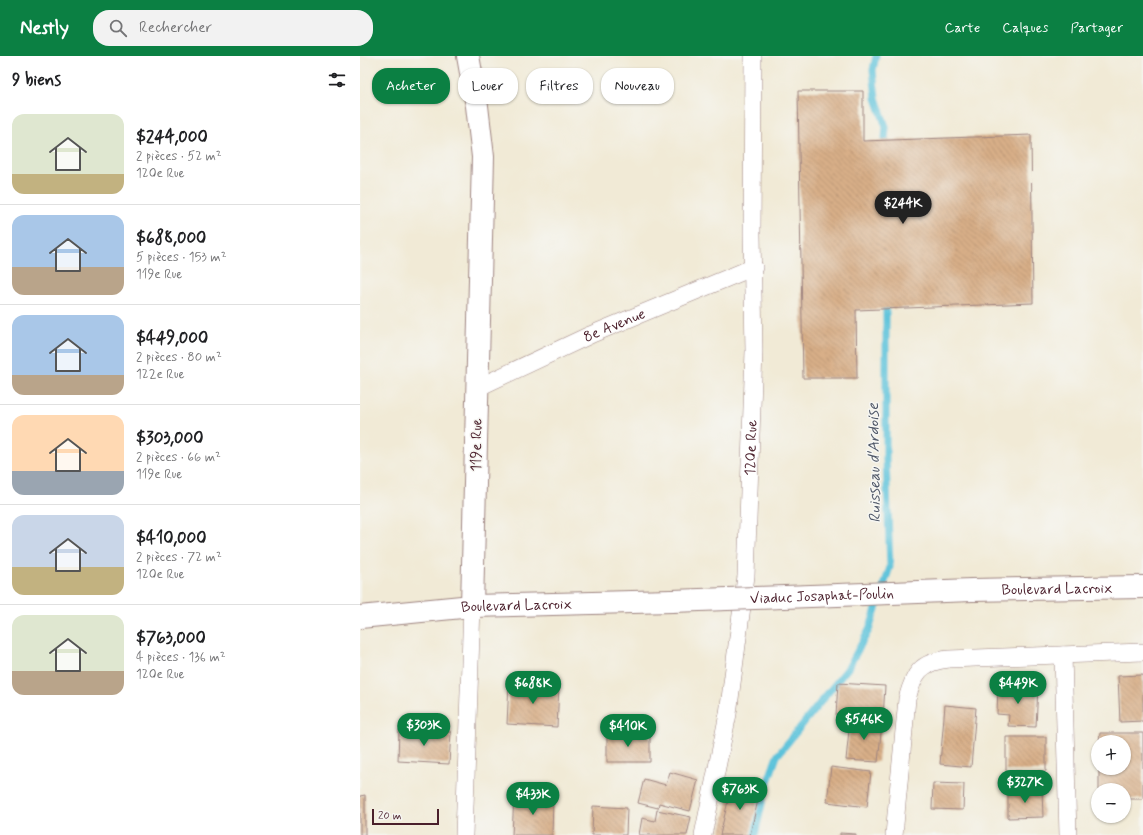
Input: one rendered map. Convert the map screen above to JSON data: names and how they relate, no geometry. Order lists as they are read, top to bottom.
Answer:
{
  "streets": {
    "main road": ["119e Rue", "Boulevard Lacroix", "Viaduc Josaphat-Poulin"],
    "street": ["8e Avenue", "120e Rue"]
  },
  "crossings": [
    ["8e Avenue", "119e Rue"],
    ["8e Avenue", "120e Rue"],
    ["119e Rue", "Boulevard Lacroix"],
    ["Boulevard Lacroix", "Viaduc Josaphat-Poulin"]
  ],
  "water": ["Ruisseau d'Ardoise"],
  "scale_bar": "20 m",
  "page": {
    "header": "Nestly",
    "search": "Rechercher",
    "nav": ["Carte", "Calques", "Partager"],
    "heading": "9 biens",
    "chip": [
      "Acheter",
      "Louer",
      "Filtres",
      "Nouveau"
    ],
    "list": [
      {
        "name": "$244,000",
        "note": "2 pièces · 52 m² · 120e Rue"
      },
      {
        "name": "$688,000",
        "note": "5 pièces · 153 m² · 119e Rue"
      },
      {
        "name": "$449,000",
        "note": "2 pièces · 80 m² · 122e Rue"
      },
      {
        "name": "$303,000",
        "note": "2 pièces · 66 m² · 119e Rue"
      },
      {
        "name": "$410,000",
        "note": "2 pièces · 72 m² · 120e Rue"
      },
      {
        "name": "$763,000",
        "note": "4 pièces · 136 m² · 120e Rue"
      }
    ],
    "price": [
      "$244K",
      "$688K",
      "$449K",
      "$546K",
      "$303K",
      "$410K",
      "$327K",
      "$763K",
      "$433K"
    ],
    "map_buttons": ["+", "−"],
    "scale": "20 m"
  }
}
